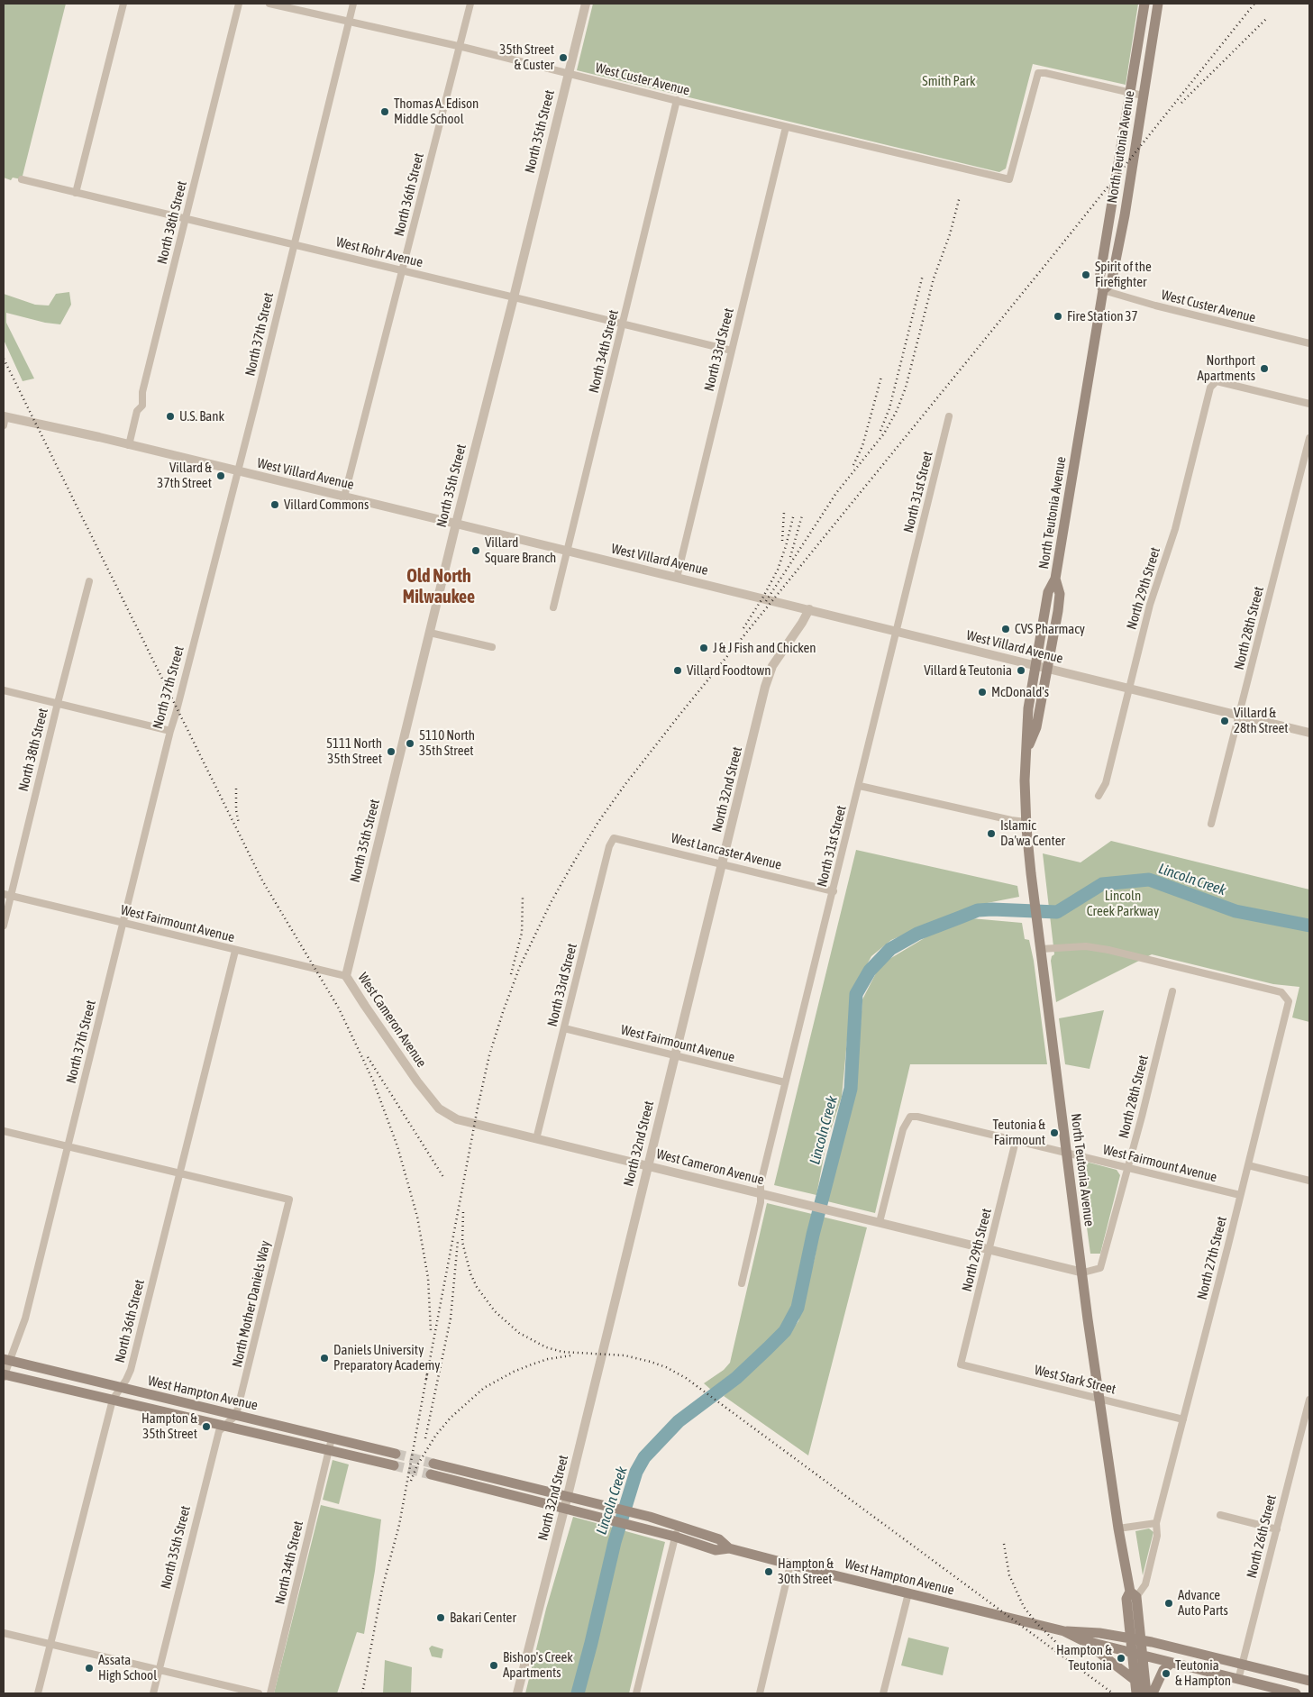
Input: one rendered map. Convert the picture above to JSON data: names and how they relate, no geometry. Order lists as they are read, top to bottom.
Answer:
{
  "streets": {
    "main road": ["North Teutonia Avenue", "West Hampton Avenue"],
    "street": [
      "West Custer Avenue",
      "North 35th Street",
      "North 36th Street",
      "North 38th Street",
      "West Rohr Avenue",
      "North 37th Street",
      "North 33rd Street",
      "North 34th Street",
      "West Villard Avenue",
      "North 31st Street",
      "North 29th Street",
      "North 28th Street",
      "North 32nd Street",
      "West Lancaster Avenue",
      "West Fairmount Avenue",
      "West Cameron Avenue",
      "North 27th Street",
      "North Mother Daniels Way",
      "West Stark Street",
      "North 26th Street"
    ]
  },
  "crossings": [
    ["West Custer Avenue", "North 35th Street"],
    ["West Custer Avenue", "North Teutonia Avenue"],
    ["West Custer Avenue", "North 36th Street"],
    ["West Custer Avenue", "North 37th Street"],
    ["West Custer Avenue", "North 33rd Street"],
    ["West Custer Avenue", "North 34th Street"],
    ["North 35th Street", "West Rohr Avenue"],
    ["North 35th Street", "West Villard Avenue"],
    ["North 35th Street", "West Fairmount Avenue"],
    ["North 35th Street", "West Cameron Avenue"],
    ["North 35th Street", "North Mother Daniels Way"],
    ["North 35th Street", "West Hampton Avenue"],
    ["North Teutonia Avenue", "West Villard Avenue"],
    ["North Teutonia Avenue", "North 28th Street"],
    ["North Teutonia Avenue", "West Fairmount Avenue"],
    ["North Teutonia Avenue", "West Cameron Avenue"],
    ["North Teutonia Avenue", "North 27th Street"],
    ["North Teutonia Avenue", "West Stark Street"],
    ["North Teutonia Avenue", "West Hampton Avenue"],
    ["North 36th Street", "West Rohr Avenue"],
    ["North 36th Street", "West Villard Avenue"],
    ["North 36th Street", "West Fairmount Avenue"],
    ["North 36th Street", "North Mother Daniels Way"],
    ["North 36th Street", "West Hampton Avenue"],
    ["North 38th Street", "West Rohr Avenue"],
    ["North 38th Street", "West Villard Avenue"],
    ["North 38th Street", "West Fairmount Avenue"],
    ["West Rohr Avenue", "North 37th Street"],
    ["West Rohr Avenue", "North 33rd Street"],
    ["West Rohr Avenue", "North 34th Street"],
    ["North 37th Street", "West Villard Avenue"],
    ["North 37th Street", "West Fairmount Avenue"],
    ["North 37th Street", "West Hampton Avenue"],
    ["North 33rd Street", "West Villard Avenue"],
    ["North 33rd Street", "West Lancaster Avenue"],
    ["North 33rd Street", "West Fairmount Avenue"],
    ["North 33rd Street", "West Cameron Avenue"],
    ["North 34th Street", "West Villard Avenue"],
    ["North 34th Street", "West Hampton Avenue"],
    ["West Villard Avenue", "North 31st Street"],
    ["West Villard Avenue", "North 29th Street"],
    ["West Villard Avenue", "North 28th Street"],
    ["West Villard Avenue", "North 32nd Street"],
    ["North 31st Street", "West Lancaster Avenue"],
    ["North 31st Street", "West Fairmount Avenue"],
    ["North 31st Street", "West Cameron Avenue"],
    ["North 29th Street", "West Fairmount Avenue"],
    ["North 29th Street", "West Cameron Avenue"],
    ["North 29th Street", "West Stark Street"],
    ["North 28th Street", "West Fairmount Avenue"],
    ["North 28th Street", "West Cameron Avenue"],
    ["North 32nd Street", "West Lancaster Avenue"],
    ["North 32nd Street", "West Fairmount Avenue"],
    ["North 32nd Street", "West Cameron Avenue"],
    ["North 32nd Street", "West Hampton Avenue"],
    ["West Fairmount Avenue", "West Cameron Avenue"],
    ["West Fairmount Avenue", "North 27th Street"],
    ["North 27th Street", "West Stark Street"],
    ["North Mother Daniels Way", "West Hampton Avenue"],
    ["West Hampton Avenue", "North 26th Street"]
  ],
  "districts": ["Old North Milwaukee"],
  "water": ["Lincoln Creek"],
  "parks": ["Smith Park", "Lincoln Creek Parkway"],
  "places": [
    "35th Street & Custer",
    "Thomas A. Edison Middle School",
    "Spirit of the Firefighter",
    "Fire Station 37",
    "Northport Apartments",
    "U.S. Bank",
    "Villard & 37th Street",
    "Villard Commons",
    "Villard Square Branch",
    "CVS Pharmacy",
    "J & J Fish and Chicken",
    "Villard Foodtown",
    "Villard & Teutonia",
    "McDonald's",
    "Villard & 28th Street",
    "5110 North 35th Street",
    "5111 North 35th Street",
    "Islamic Da'wa Center",
    "Teutonia & Fairmount",
    "Daniels University Preparatory Academy",
    "Hampton & 35th Street",
    "Hampton & 30th Street",
    "Advance Auto Parts",
    "Bakari Center",
    "Hampton & Teutonia",
    "Bishop's Creek Apartments",
    "Assata High School",
    "Teutonia & Hampton"
  ]
}
